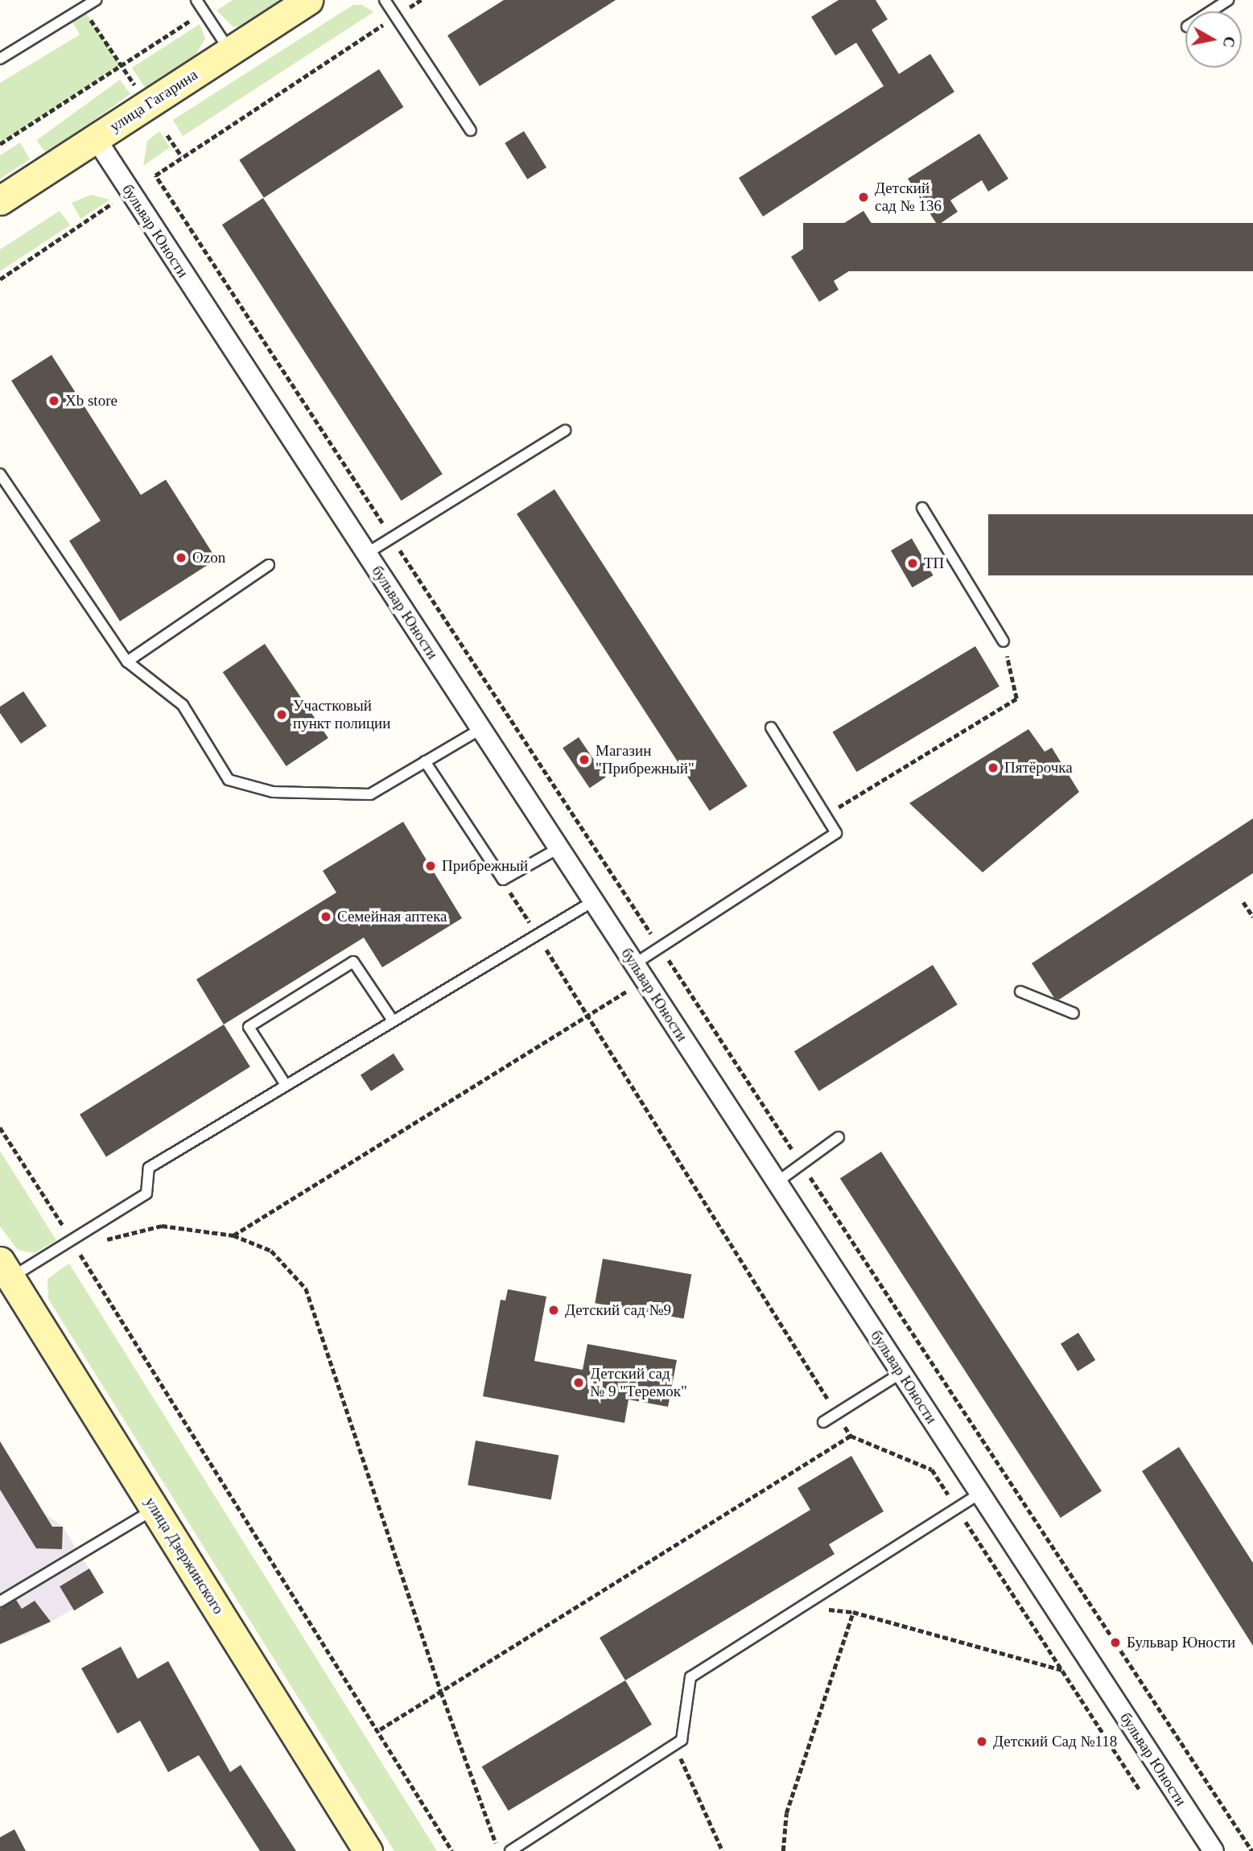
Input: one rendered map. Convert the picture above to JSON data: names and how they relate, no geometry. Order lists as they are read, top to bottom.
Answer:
{
  "streets": {
    "main road": ["улица Гагарина", "улица Дзержинского"],
    "street": ["бульвар Юности"]
  },
  "crossings": [
    ["улица Гагарина", "бульвар Юности"]
  ],
  "places": [
    "Детский сад № 136",
    "Xb store",
    "Ozon",
    "ТП",
    "Участковый пункт полиции",
    "Магазин \"Прибрежный\"",
    "Пятёрочка",
    "Прибрежный",
    "Семейная аптека",
    "Детский сад №9",
    "Детский сад № 9 \"Теремок\"",
    "Бульвар Юности",
    "Детский Сад №118"
  ],
  "north": "right"
}
